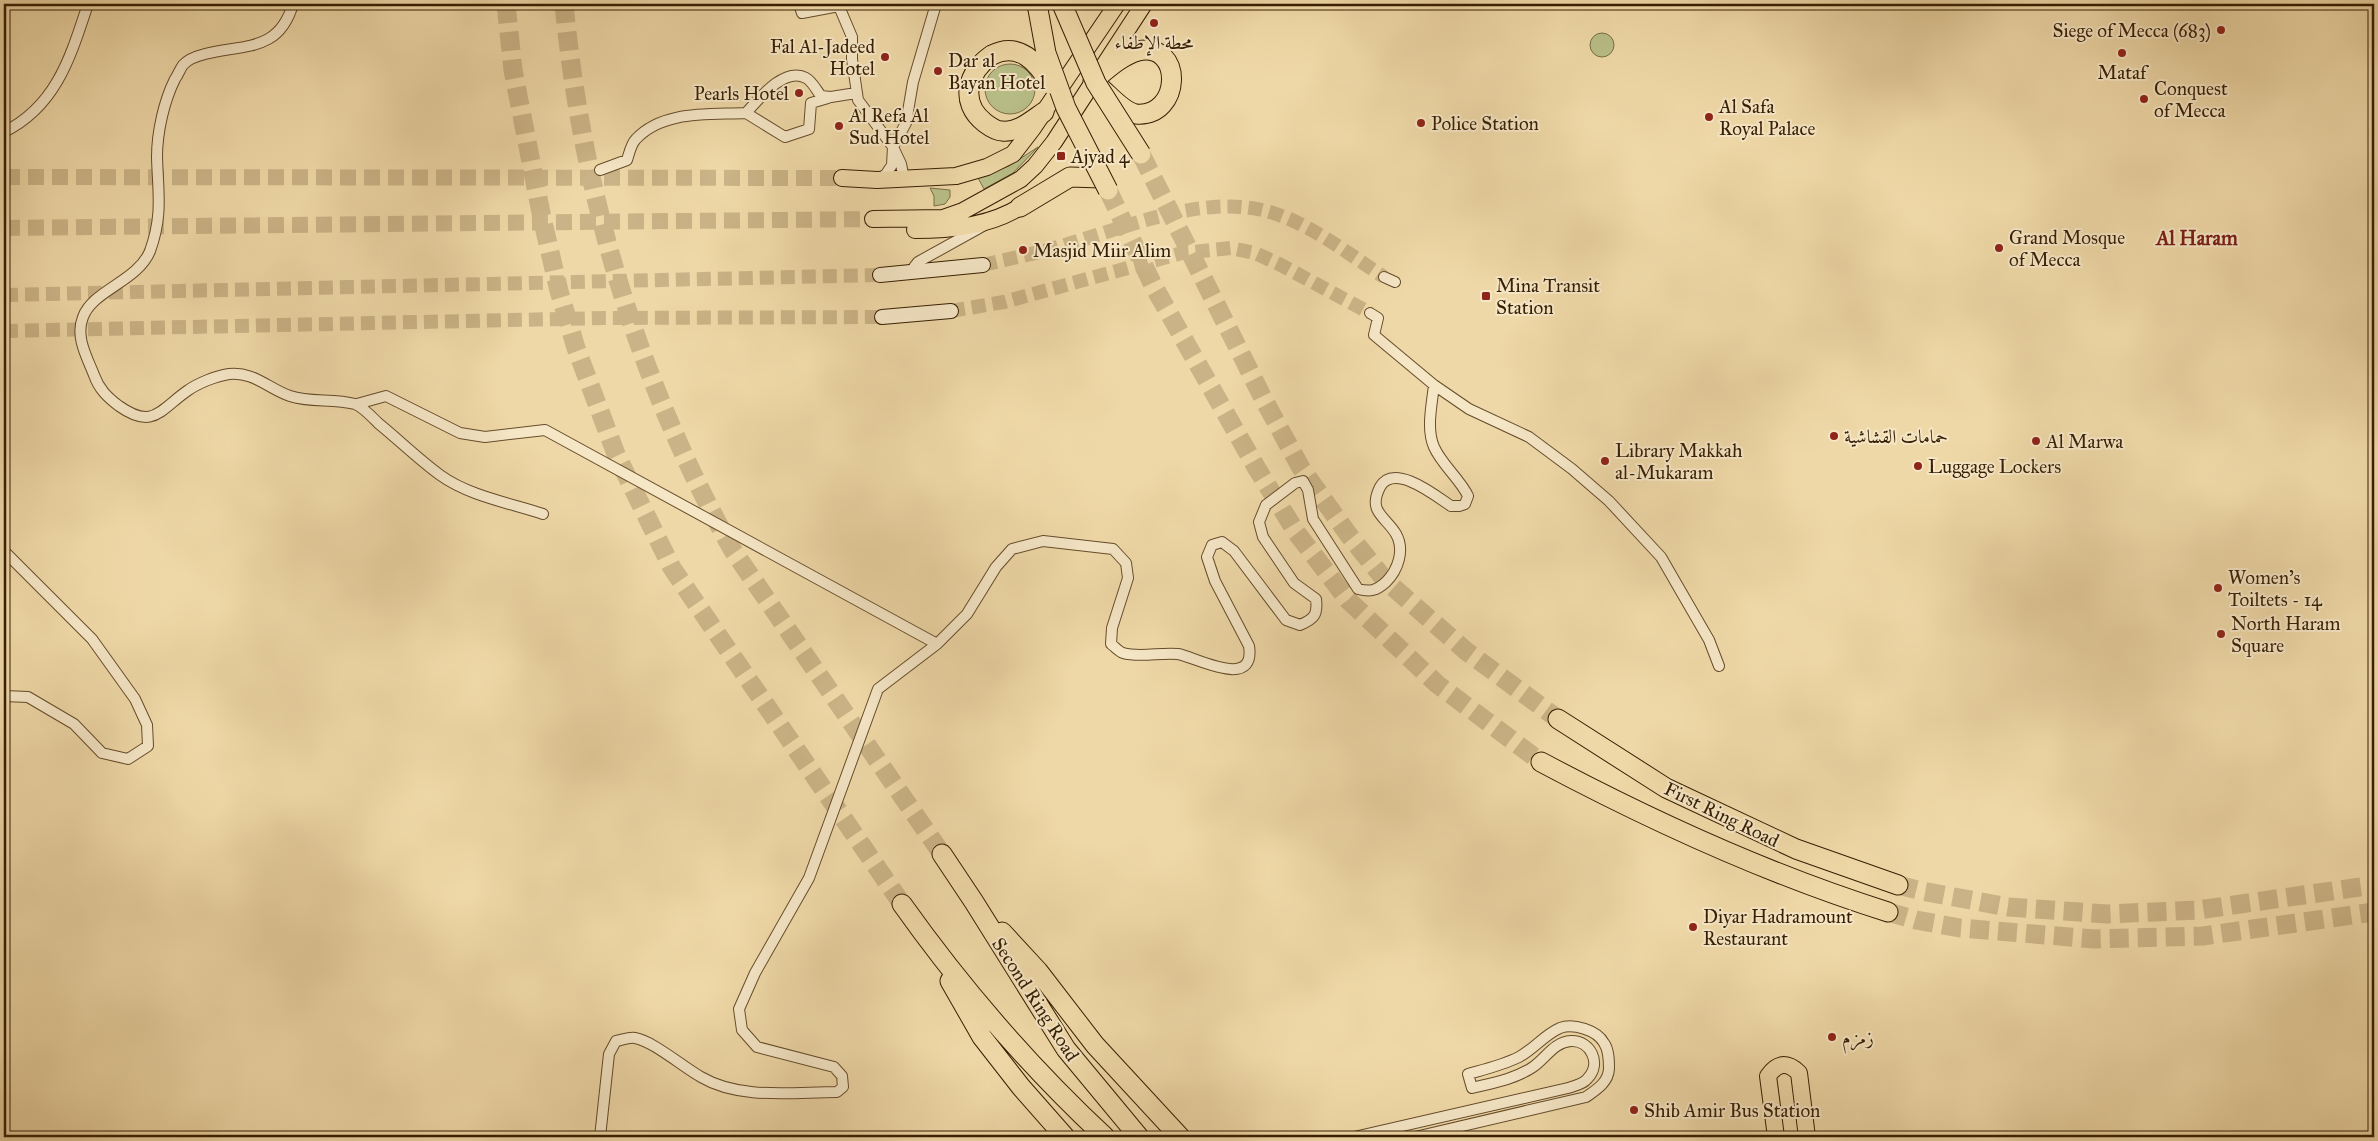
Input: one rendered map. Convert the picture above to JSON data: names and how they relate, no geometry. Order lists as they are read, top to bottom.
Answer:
{
  "streets": {
    "highway": ["First Ring Road", "Second Ring Road"]
  },
  "districts": ["Al Haram"],
  "places": {
    "other": [
      "محطة الإطفاء",
      "Siege of Mecca (683)",
      "Mataf",
      "Fal Al-Jadeed Hotel",
      "Dar al Bayan Hotel",
      "Pearls Hotel",
      "Conquest of Mecca",
      "Al Safa Royal Palace",
      "Police Station",
      "Al Refa Al Sud Hotel",
      "Grand Mosque of Mecca",
      "Masjid Miir Alim",
      "حمامات القشاشية",
      "Al Marwa",
      "Library Makkah al-Mukaram",
      "Luggage Lockers",
      "Women's Toiltets - 14",
      "North Haram Square",
      "Diyar Hadramount Restaurant",
      "زمزم",
      "Shib Amir Bus Station"
    ],
    "transit": ["Ajyad 4", "Mina Transit Station"]
  }
}
